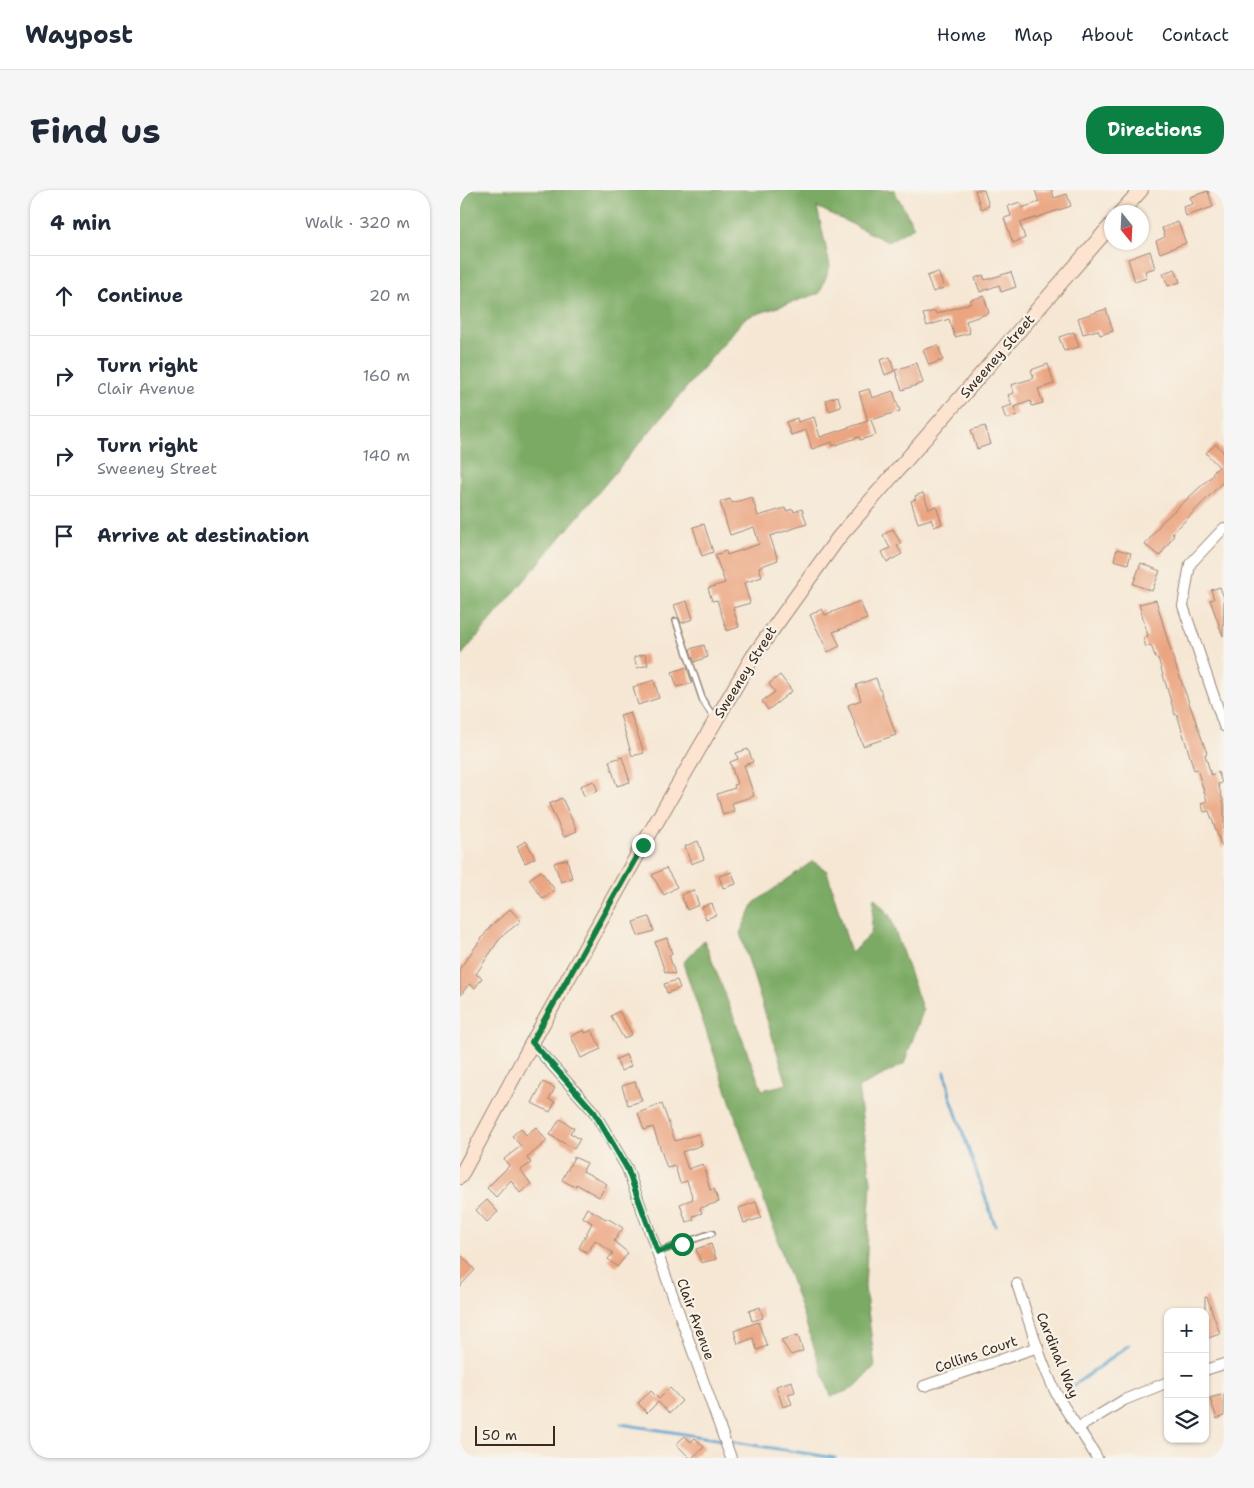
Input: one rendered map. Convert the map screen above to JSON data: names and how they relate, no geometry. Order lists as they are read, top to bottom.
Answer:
{
  "streets": {
    "street": [
      "Sweeney Street",
      "Clair Avenue",
      "Collins Court",
      "Cardinal Way"
    ]
  },
  "crossings": [
    ["Sweeney Street", "Clair Avenue"],
    ["Collins Court", "Cardinal Way"]
  ],
  "scale_bar": "50 m",
  "north": "bottom",
  "page": {
    "header": "Waypost",
    "nav": [
      "Home",
      "Map",
      "About",
      "Contact"
    ],
    "buttons": "Directions",
    "title": "Find us",
    "heading": ["4 min", "Walk · 320 m"],
    "list": [
      ["Continue", "20 m"],
      ["Turn right", "Clair Avenue", "160 m"],
      ["Turn right", "Sweeney Street", "140 m"],
      "Arrive at destination"
    ],
    "map_buttons": ["+", "−"],
    "scale": "50 m"
  }
}
